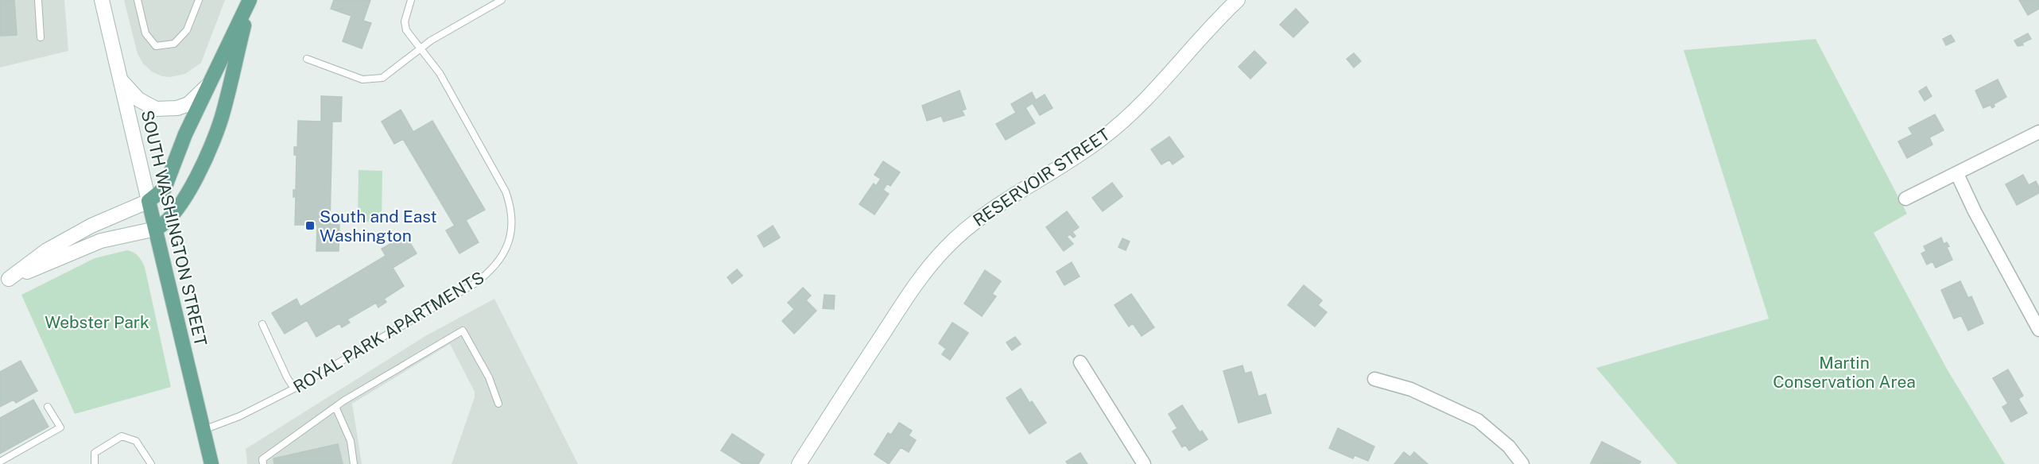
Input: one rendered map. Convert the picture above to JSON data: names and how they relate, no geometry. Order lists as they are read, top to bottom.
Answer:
{
  "streets": {
    "main road": ["RESERVOIR STREET", "SOUTH WASHINGTON STREET"],
    "lane": ["ROYAL PARK APARTMENTS"]
  },
  "crossings": [
    ["SOUTH WASHINGTON STREET", "ROYAL PARK APARTMENTS"]
  ],
  "parks": ["Webster Park", "Martin Conservation Area"],
  "places": {
    "transit": ["South and East Washington"]
  }
}
